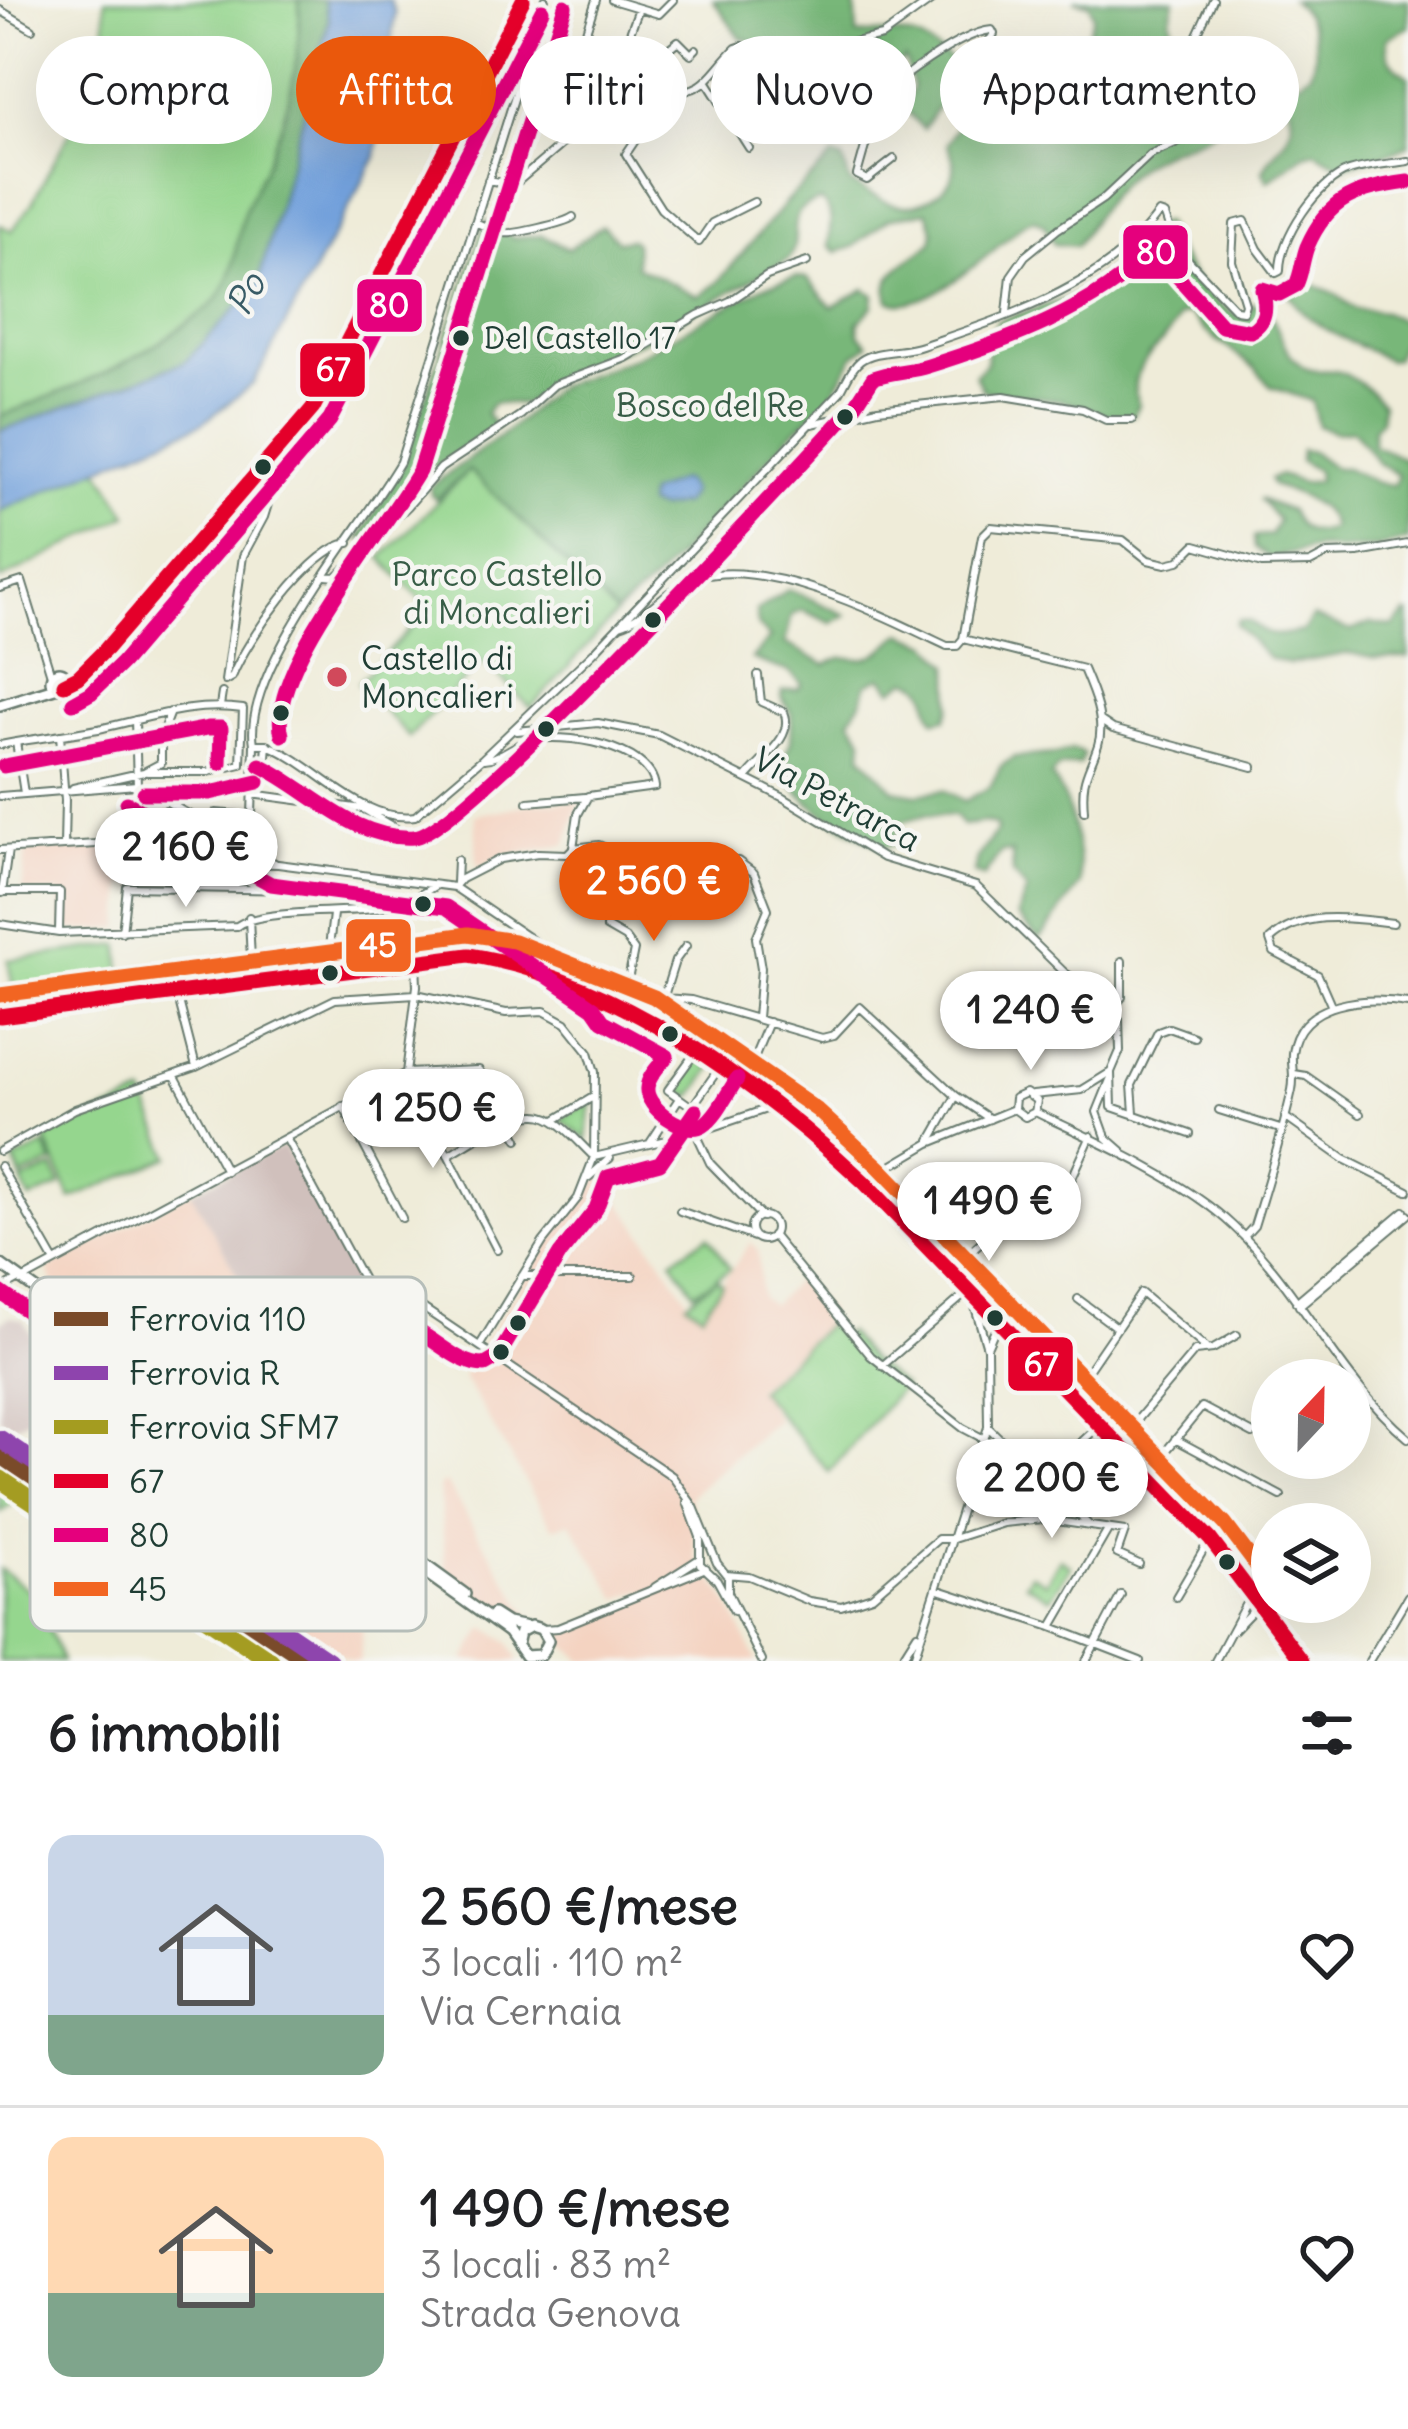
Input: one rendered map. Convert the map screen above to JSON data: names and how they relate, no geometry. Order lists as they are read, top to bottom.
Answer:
{
  "streets": {
    "street": ["Via Petrarca"]
  },
  "water": ["Po"],
  "parks": ["Bosco del Re", "Parco Castello di Moncalieri"],
  "places": ["Del Castello 17", "Castello di Moncalieri"],
  "lines": [
    "transit line 67",
    "transit line 80",
    "transit line 45",
    "rail line R",
    "rail line 110",
    "rail line SFM7"
  ],
  "legend": [
    "Ferrovia 110",
    "Ferrovia R",
    "Ferrovia SFM7",
    "67",
    "80",
    "45"
  ],
  "north": "top",
  "page": {
    "chip": [
      "Compra",
      "Affitta",
      "Filtri",
      "Nuovo",
      "Appartamento"
    ],
    "price": [
      "2 160 €",
      "2 560 €",
      "1 240 €",
      "1 250 €",
      "1 490 €",
      "2 200 €"
    ],
    "heading": "6 immobili",
    "list": [
      {
        "name": "2 560 €/mese",
        "note": "3 locali · 110 m² · Via Cernaia"
      },
      {
        "name": "1 490 €/mese",
        "note": "3 locali · 83 m² · Strada Genova"
      }
    ]
  }
}
